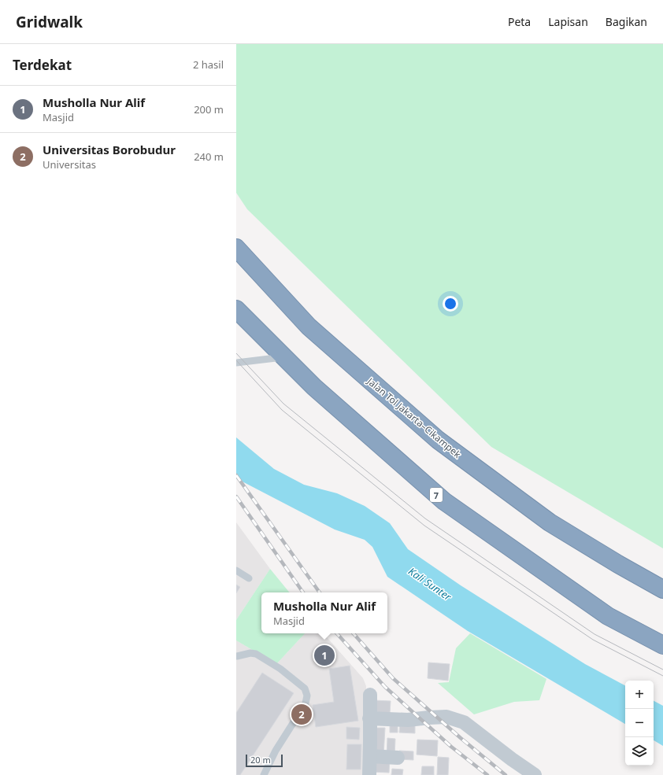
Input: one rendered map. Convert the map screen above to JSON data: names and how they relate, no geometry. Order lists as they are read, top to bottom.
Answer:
{
  "streets": {
    "highway": ["Jalan Tol Jakarta–Cikampek", "7"]
  },
  "water": ["Kali Sunter"],
  "scale_bar": "20 m",
  "page": {
    "header": "Gridwalk",
    "nav": ["Peta", "Lapisan", "Bagikan"],
    "heading": ["Terdekat", "2 hasil"],
    "list": [
      {
        "mark": "1",
        "name": "Musholla Nur Alif",
        "note": "Masjid",
        "value": "200 m"
      },
      {
        "mark": "2",
        "name": "Universitas Borobudur",
        "note": "Universitas",
        "value": "240 m"
      }
    ],
    "popup": ["Musholla Nur Alif", "Masjid"],
    "pins": ["1", "2"],
    "map_buttons": ["+", "−"],
    "scale": "20 m"
  }
}
